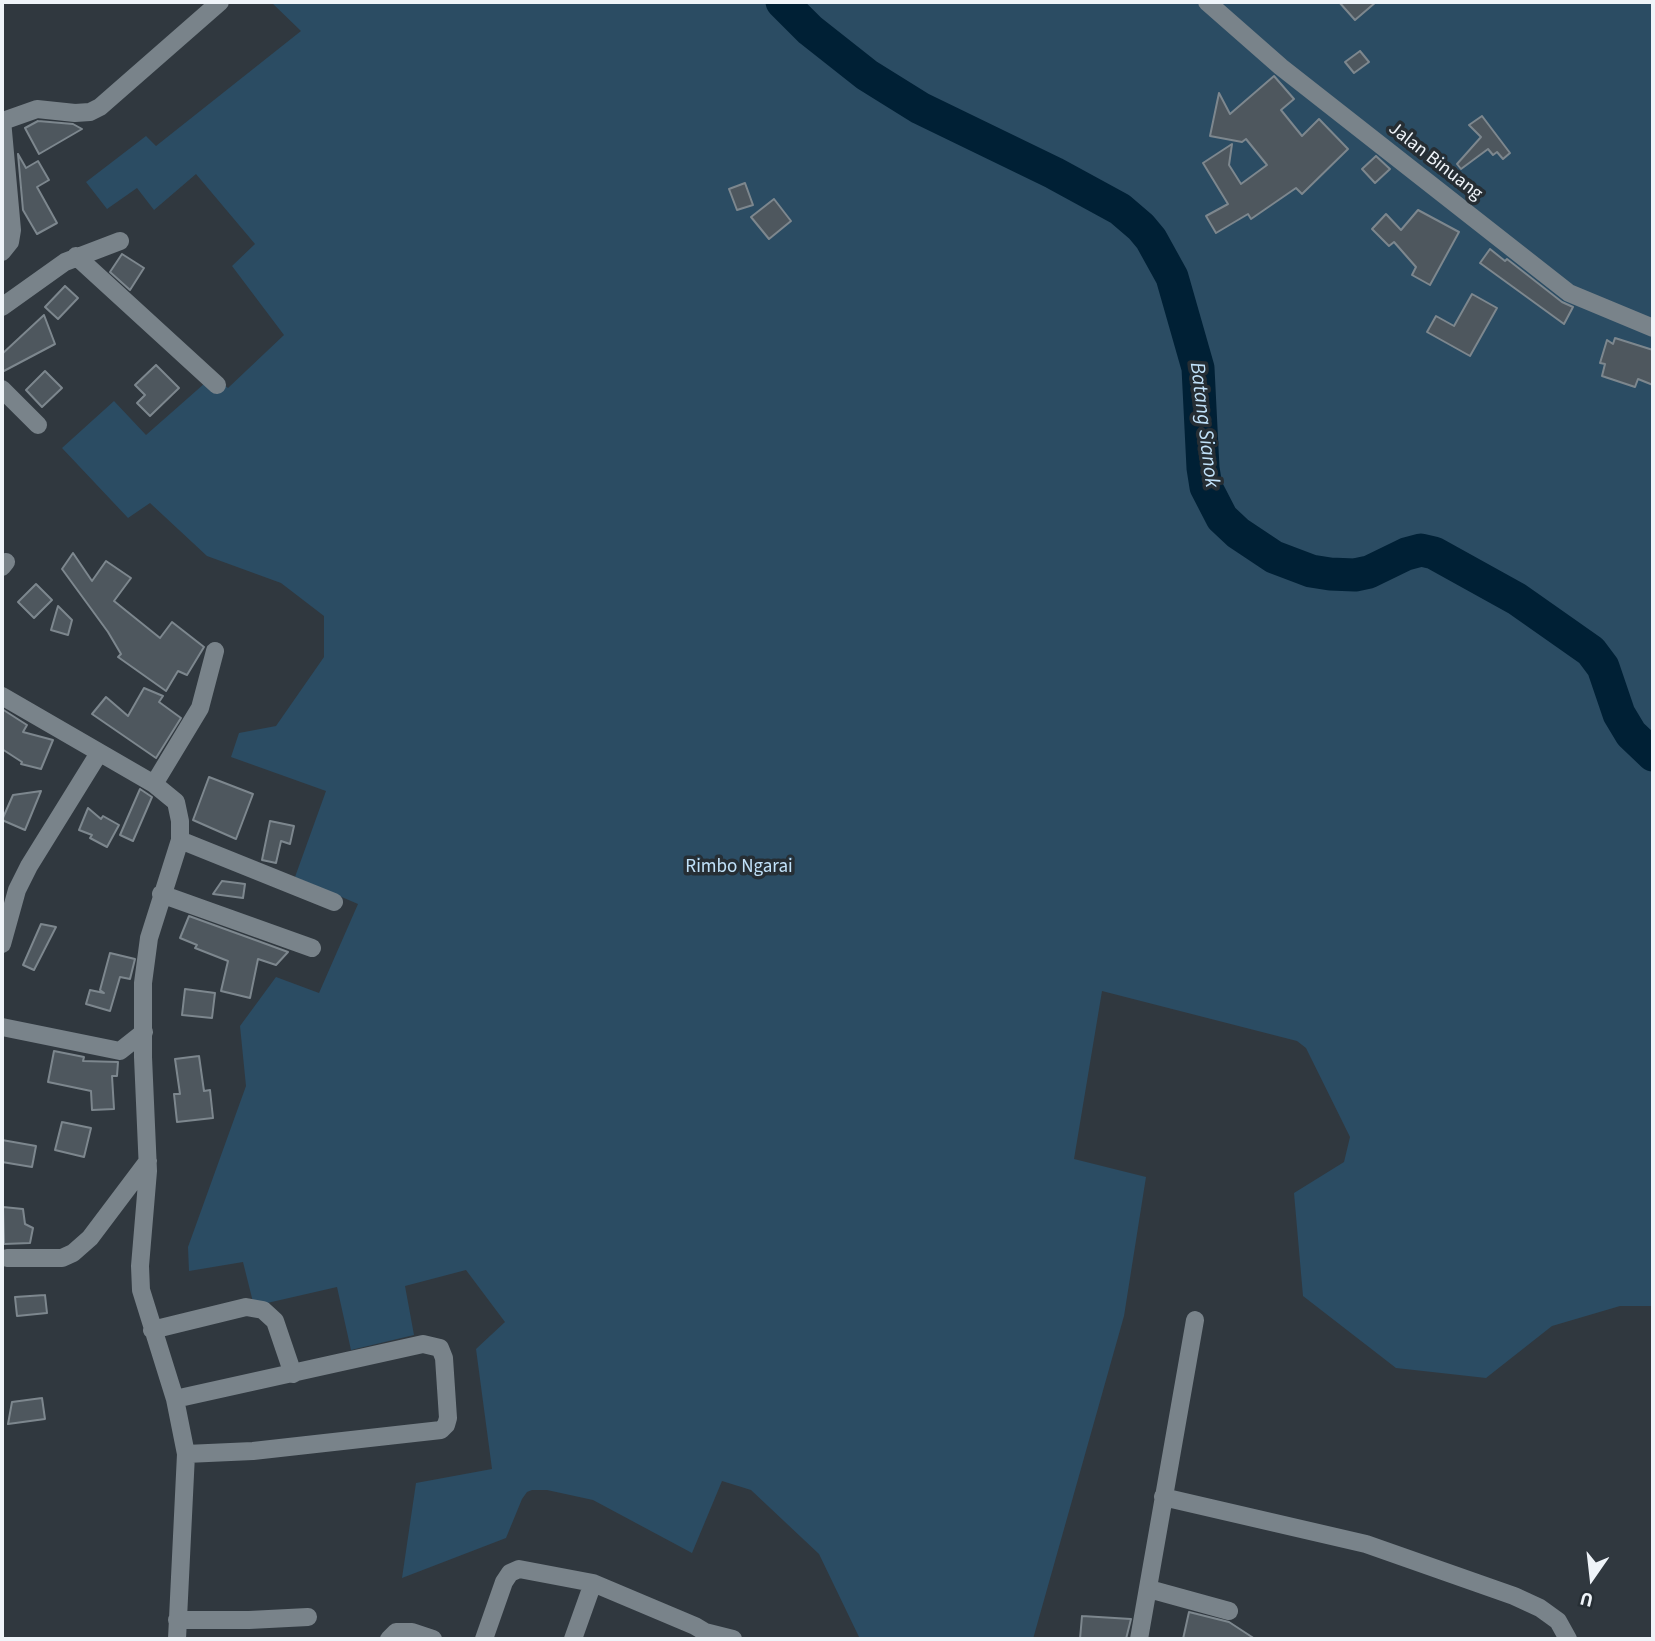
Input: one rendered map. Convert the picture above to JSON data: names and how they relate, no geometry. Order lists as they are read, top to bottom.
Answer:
{
  "streets": {
    "street": ["Jalan Binuang"]
  },
  "water": ["Batang Sianok"],
  "parks": ["Rimbo Ngarai"],
  "north": "bottom"
}
